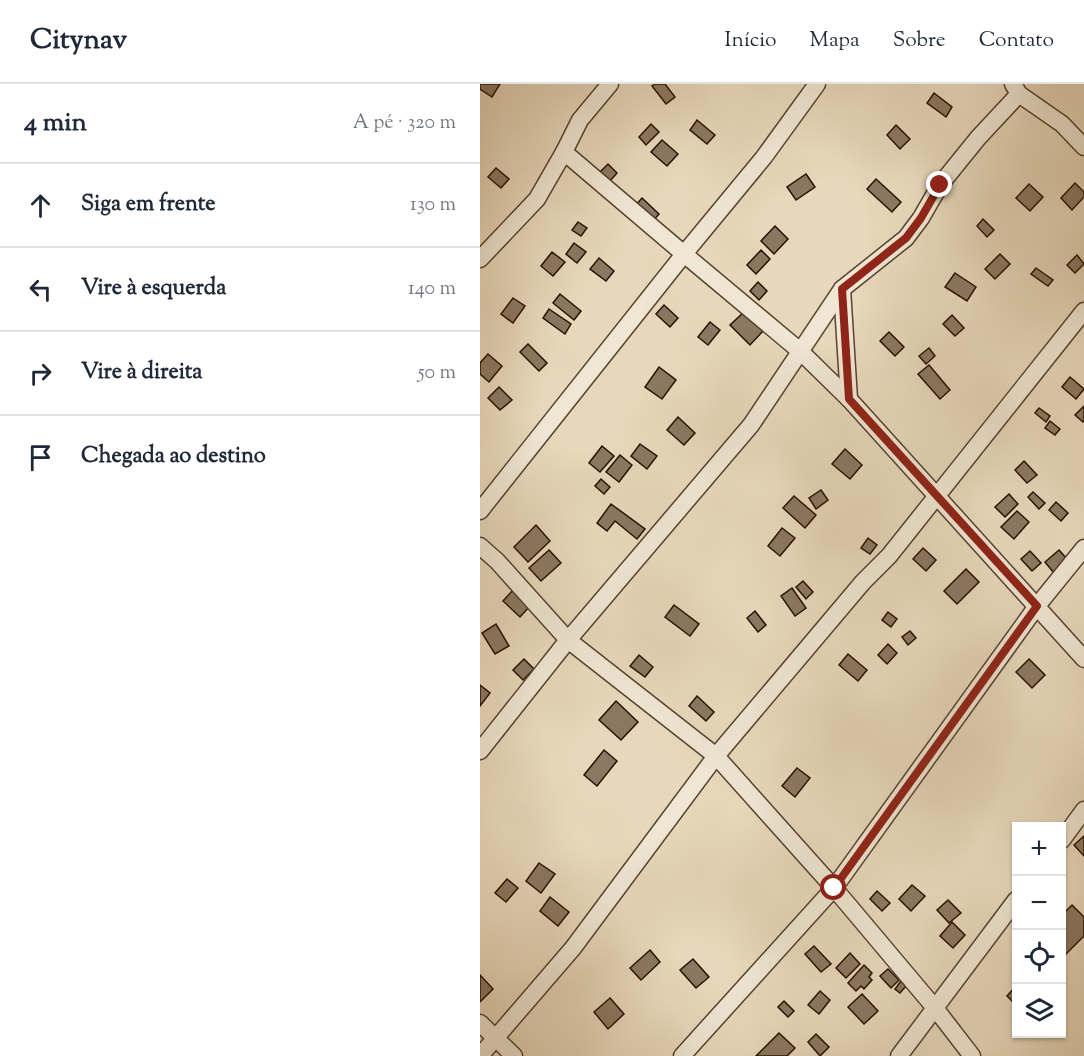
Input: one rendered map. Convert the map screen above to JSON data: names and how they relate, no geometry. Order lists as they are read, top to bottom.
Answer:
{
  "page": {
    "header": "Citynav",
    "nav": [
      "Início",
      "Mapa",
      "Sobre",
      "Contato"
    ],
    "heading": ["4 min", "A pé · 320 m"],
    "list": [
      ["Siga em frente", "130 m"],
      ["Vire à esquerda", "140 m"],
      ["Vire à direita", "50 m"],
      "Chegada ao destino"
    ],
    "map_buttons": ["+", "−"]
  }
}
